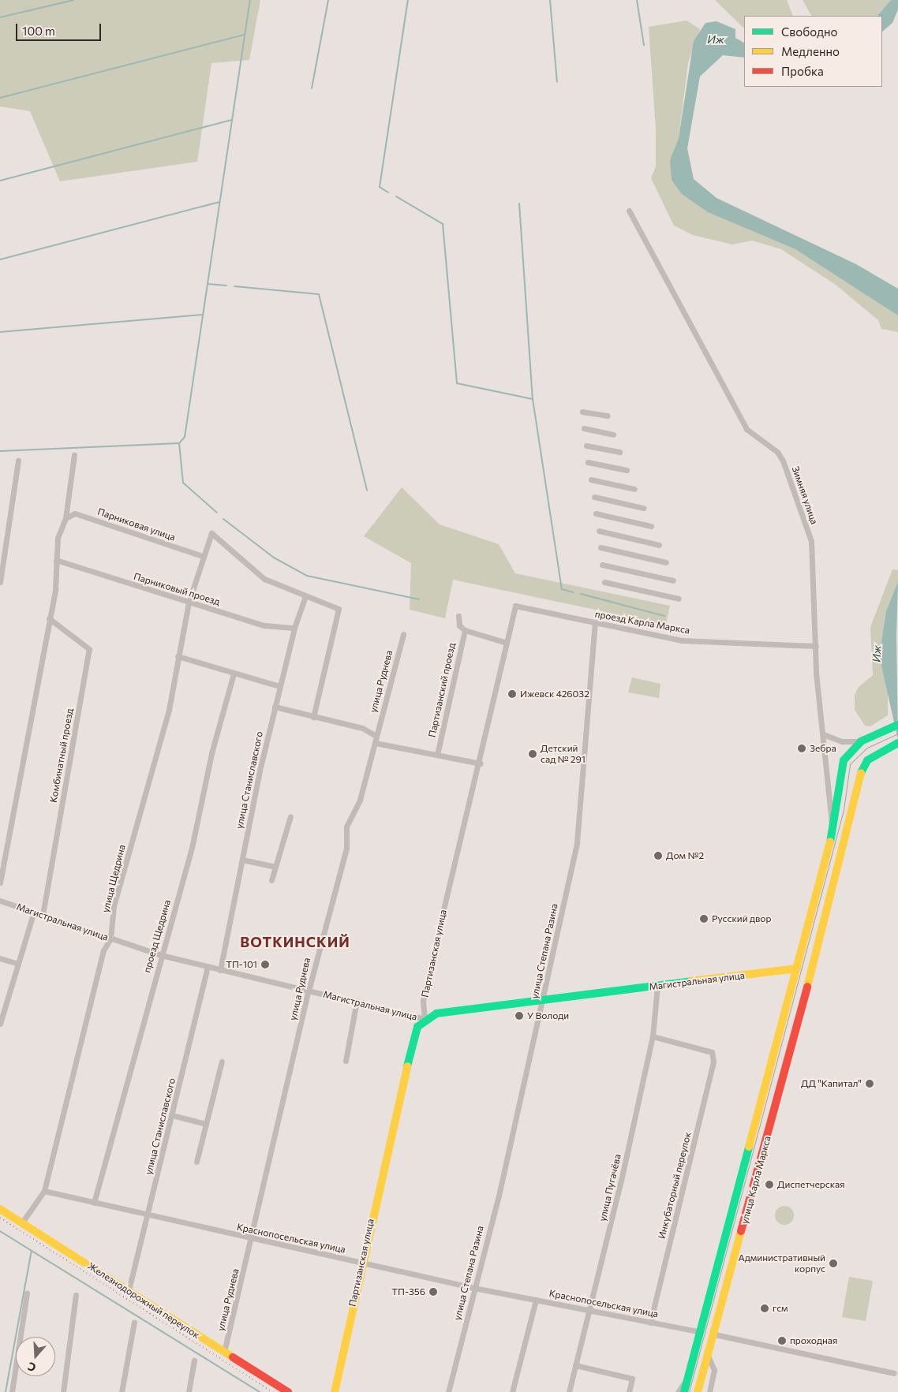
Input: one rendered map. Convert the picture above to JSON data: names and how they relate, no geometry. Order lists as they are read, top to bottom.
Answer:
{
  "streets": {
    "main road": [
      "Магистральная улица",
      "Партизанская улица",
      "улица Карла Маркса",
      "Железнодорожный переулок"
    ],
    "street": [
      "Зимняя улица",
      "Парниковая улица",
      "Парниковый проезд",
      "проезд Карла Маркса",
      "улица Руднева",
      "Партизанский проезд",
      "Комбинатный проезд",
      "улица Станиславского",
      "улица Щедрина",
      "проезд Щедрина",
      "улица Степана Разина",
      "Инкубаторный переулок",
      "улица Пугачёва",
      "Краснопосельская улица"
    ]
  },
  "crossings": [
    ["Зимняя улица", "проезд Карла Маркса"],
    ["Парниковая улица", "улица Щедрина"],
    ["Парниковый проезд", "улица Станиславского"],
    ["Парниковый проезд", "улица Щедрина"],
    ["проезд Карла Маркса", "улица Степана Разина"],
    ["проезд Карла Маркса", "Партизанская улица"],
    ["улица Руднева", "Магистральная улица"],
    ["улица Руднева", "Краснопосельская улица"],
    ["улица Руднева", "Железнодорожный переулок"],
    ["Комбинатный проезд", "Магистральная улица"],
    ["улица Станиславского", "улица Щедрина"],
    ["улица Станиславского", "Магистральная улица"],
    ["улица Станиславского", "Краснопосельская улица"],
    ["улица Станиславского", "Железнодорожный переулок"],
    ["улица Щедрина", "Магистральная улица"],
    ["улица Щедрина", "Краснопосельская улица"],
    ["улица Щедрина", "Железнодорожный переулок"],
    ["Магистральная улица", "проезд Щедрина"],
    ["Магистральная улица", "улица Степана Разина"],
    ["Магистральная улица", "Партизанская улица"],
    ["Магистральная улица", "улица Карла Маркса"],
    ["Магистральная улица", "улица Пугачёва"],
    ["проезд Щедрина", "Краснопосельская улица"],
    ["улица Степана Разина", "Краснопосельская улица"],
    ["Партизанская улица", "Краснопосельская улица"],
    ["улица Карла Маркса", "Краснопосельская улица"],
    ["Инкубаторный переулок", "улица Пугачёва"],
    ["Инкубаторный переулок", "Краснопосельская улица"],
    ["улица Пугачёва", "Краснопосельская улица"]
  ],
  "districts": ["ВОТКИНСКИЙ"],
  "water": ["Иж"],
  "places": [
    "Ижевск 426032",
    "Зебра",
    "Детский сад № 291",
    "Дом №2",
    "Русский двор",
    "ТП-101",
    "У Володи",
    "ДД \"Капитал\"",
    "Диспетчерская",
    "Административный корпус",
    "ТП-356",
    "гсм",
    "проходная"
  ],
  "legend": ["Свободно", "Медленно", "Пробка"],
  "scale_bar": "100 m",
  "north": "bottom"
}
